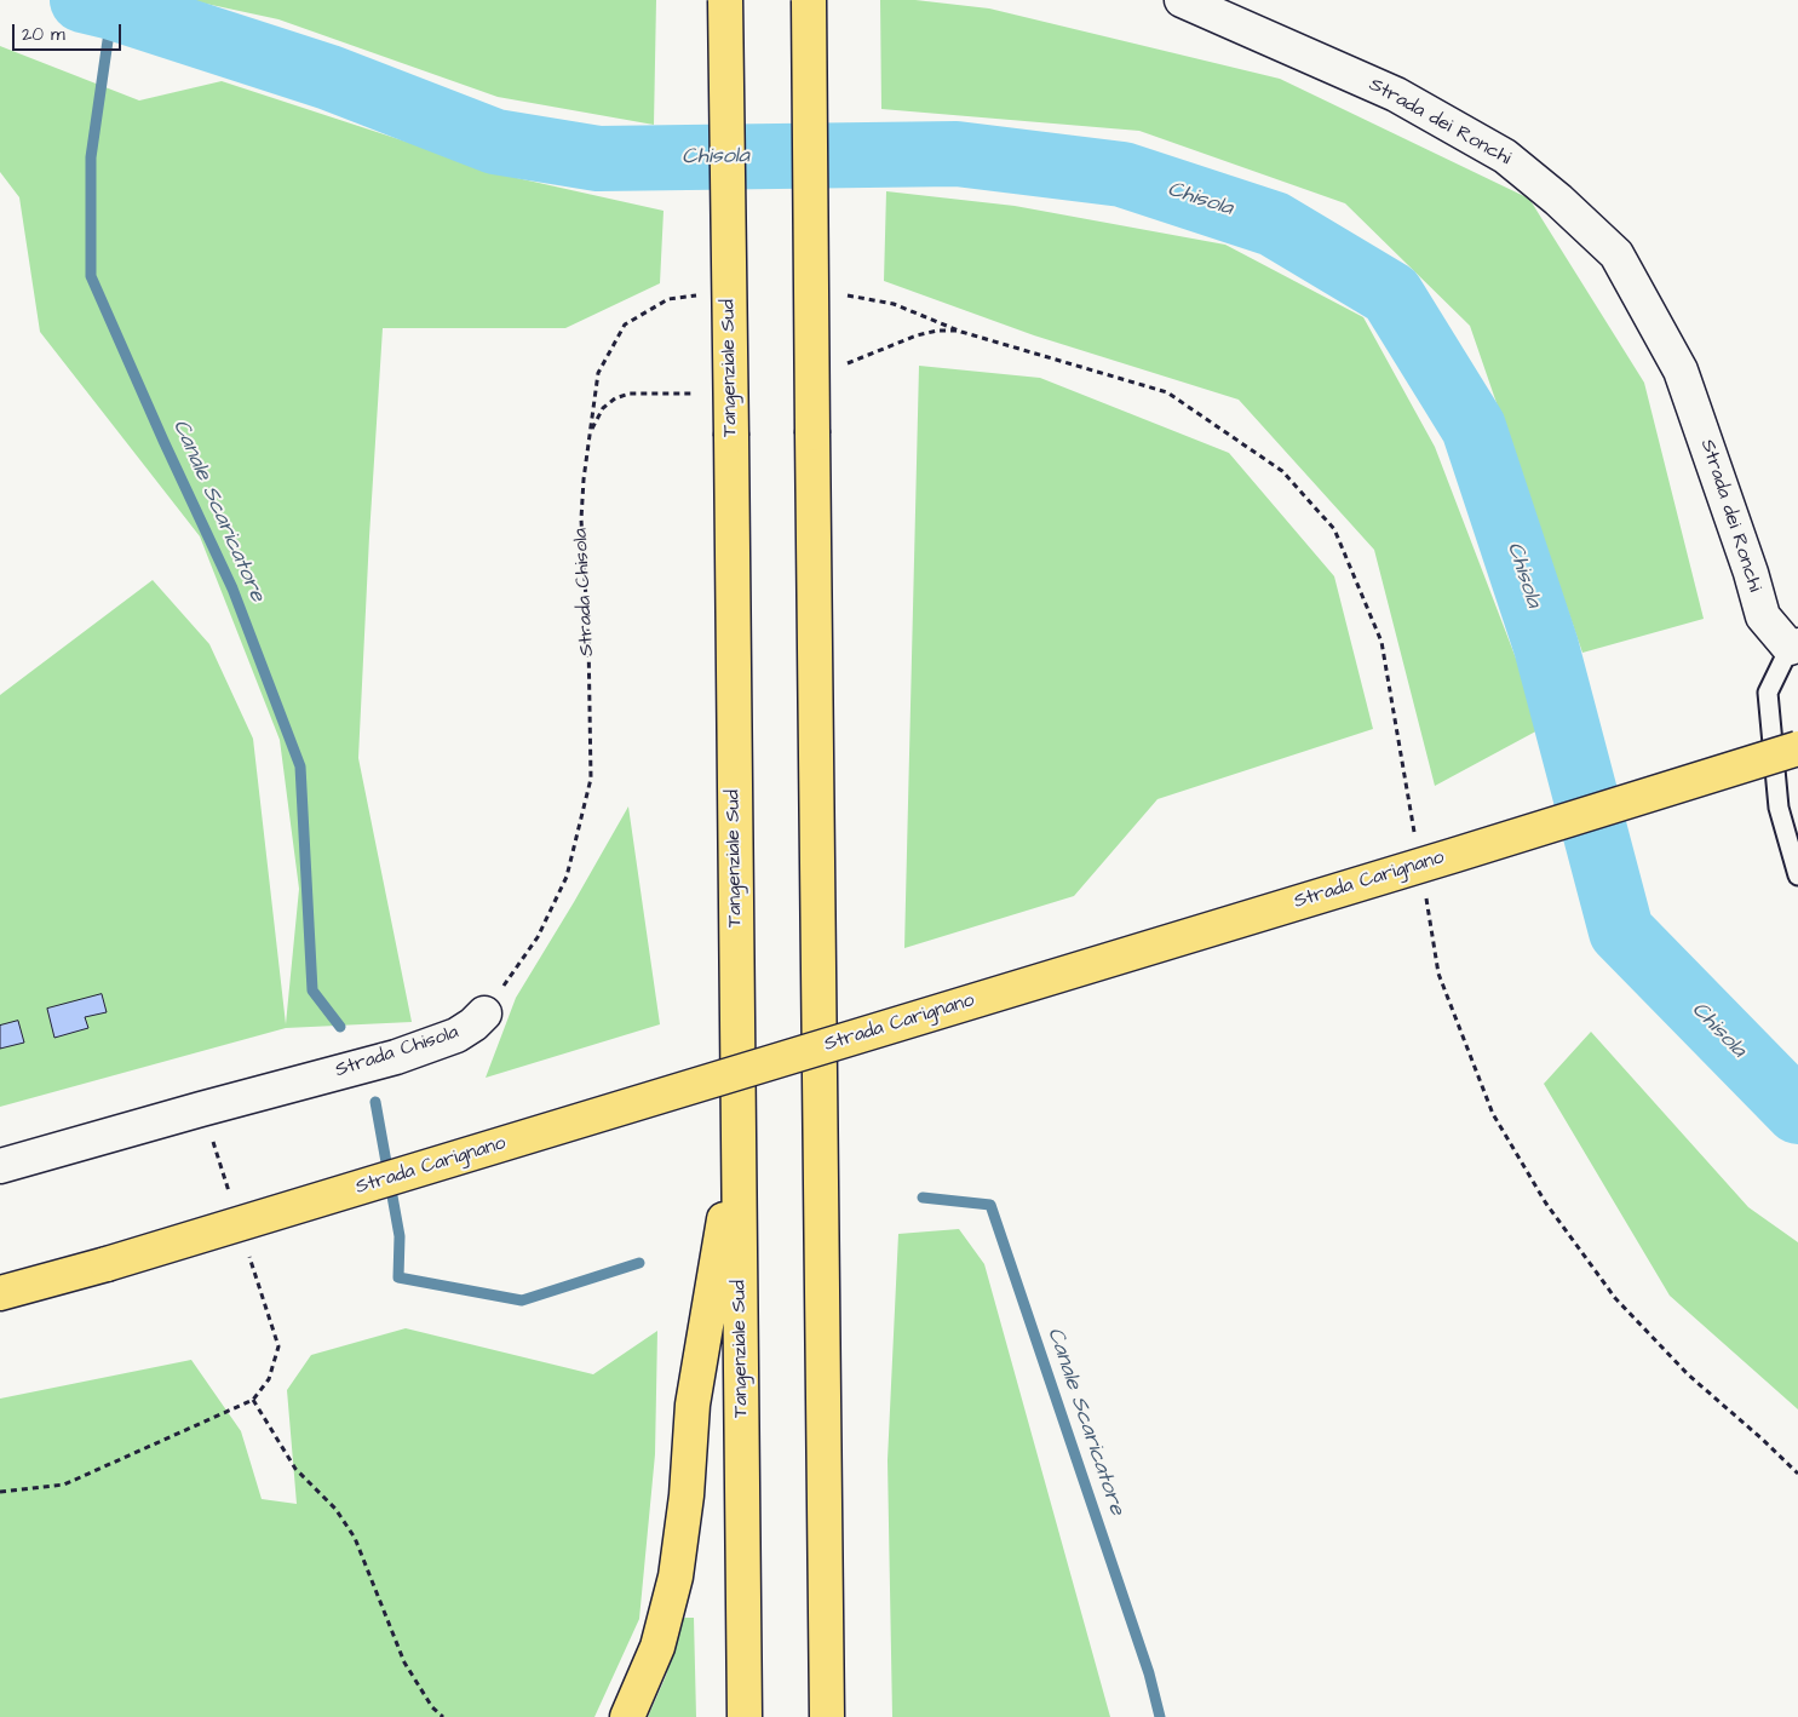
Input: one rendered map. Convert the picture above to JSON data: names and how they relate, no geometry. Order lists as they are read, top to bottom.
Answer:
{
  "streets": {
    "main road": ["Tangenziale Sud", "Strada Carignano"],
    "street": ["Strada dei Ronchi", "Strada Chisola"]
  },
  "water": ["Chisola", "Canale Scaricatore"],
  "scale_bar": "20 m"
}
